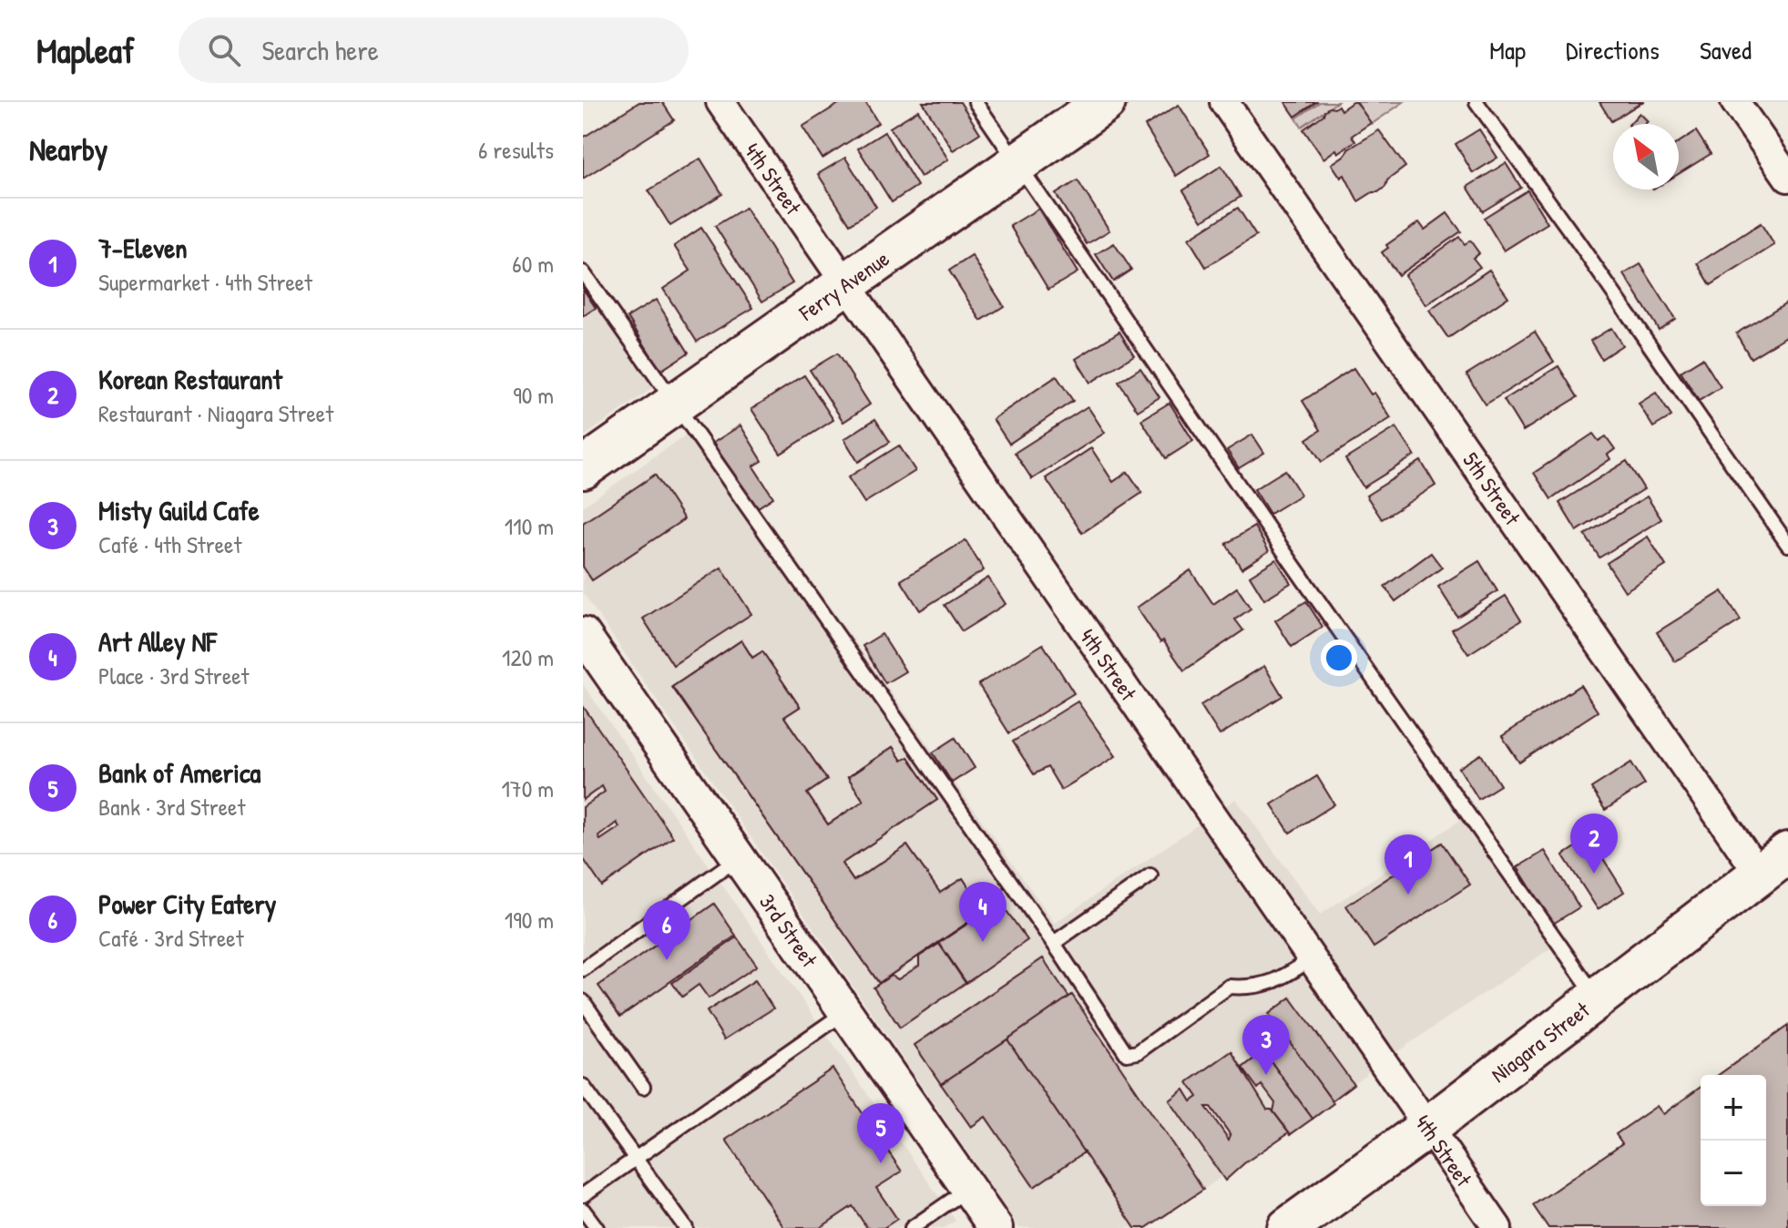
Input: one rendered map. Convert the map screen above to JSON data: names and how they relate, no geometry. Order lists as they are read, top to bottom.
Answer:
{
  "streets": {
    "main road": ["Ferry Avenue", "Niagara Street"],
    "street": ["4th Street", "5th Street", "3rd Street"]
  },
  "crossings": [
    ["4th Street", "Ferry Avenue"],
    ["4th Street", "Niagara Street"],
    ["5th Street", "Niagara Street"]
  ],
  "north": "top left",
  "page": {
    "header": "Mapleaf",
    "search": "Search here",
    "nav": ["Map", "Directions", "Saved"],
    "heading": ["Nearby", "6 results"],
    "list": [
      {
        "mark": "1",
        "name": "7-Eleven",
        "note": "Supermarket · 4th Street",
        "value": "60 m"
      },
      {
        "mark": "2",
        "name": "Korean Restaurant",
        "note": "Restaurant · Niagara Street",
        "value": "90 m"
      },
      {
        "mark": "3",
        "name": "Misty Guild Cafe",
        "note": "Café · 4th Street",
        "value": "110 m"
      },
      {
        "mark": "4",
        "name": "Art Alley NF",
        "note": "Place · 3rd Street",
        "value": "120 m"
      },
      {
        "mark": "5",
        "name": "Bank of America",
        "note": "Bank · 3rd Street",
        "value": "170 m"
      },
      {
        "mark": "6",
        "name": "Power City Eatery",
        "note": "Café · 3rd Street",
        "value": "190 m"
      }
    ],
    "pins": [
      "2",
      "1",
      "4",
      "6",
      "3",
      "5"
    ],
    "map_buttons": ["+", "−"]
  }
}
